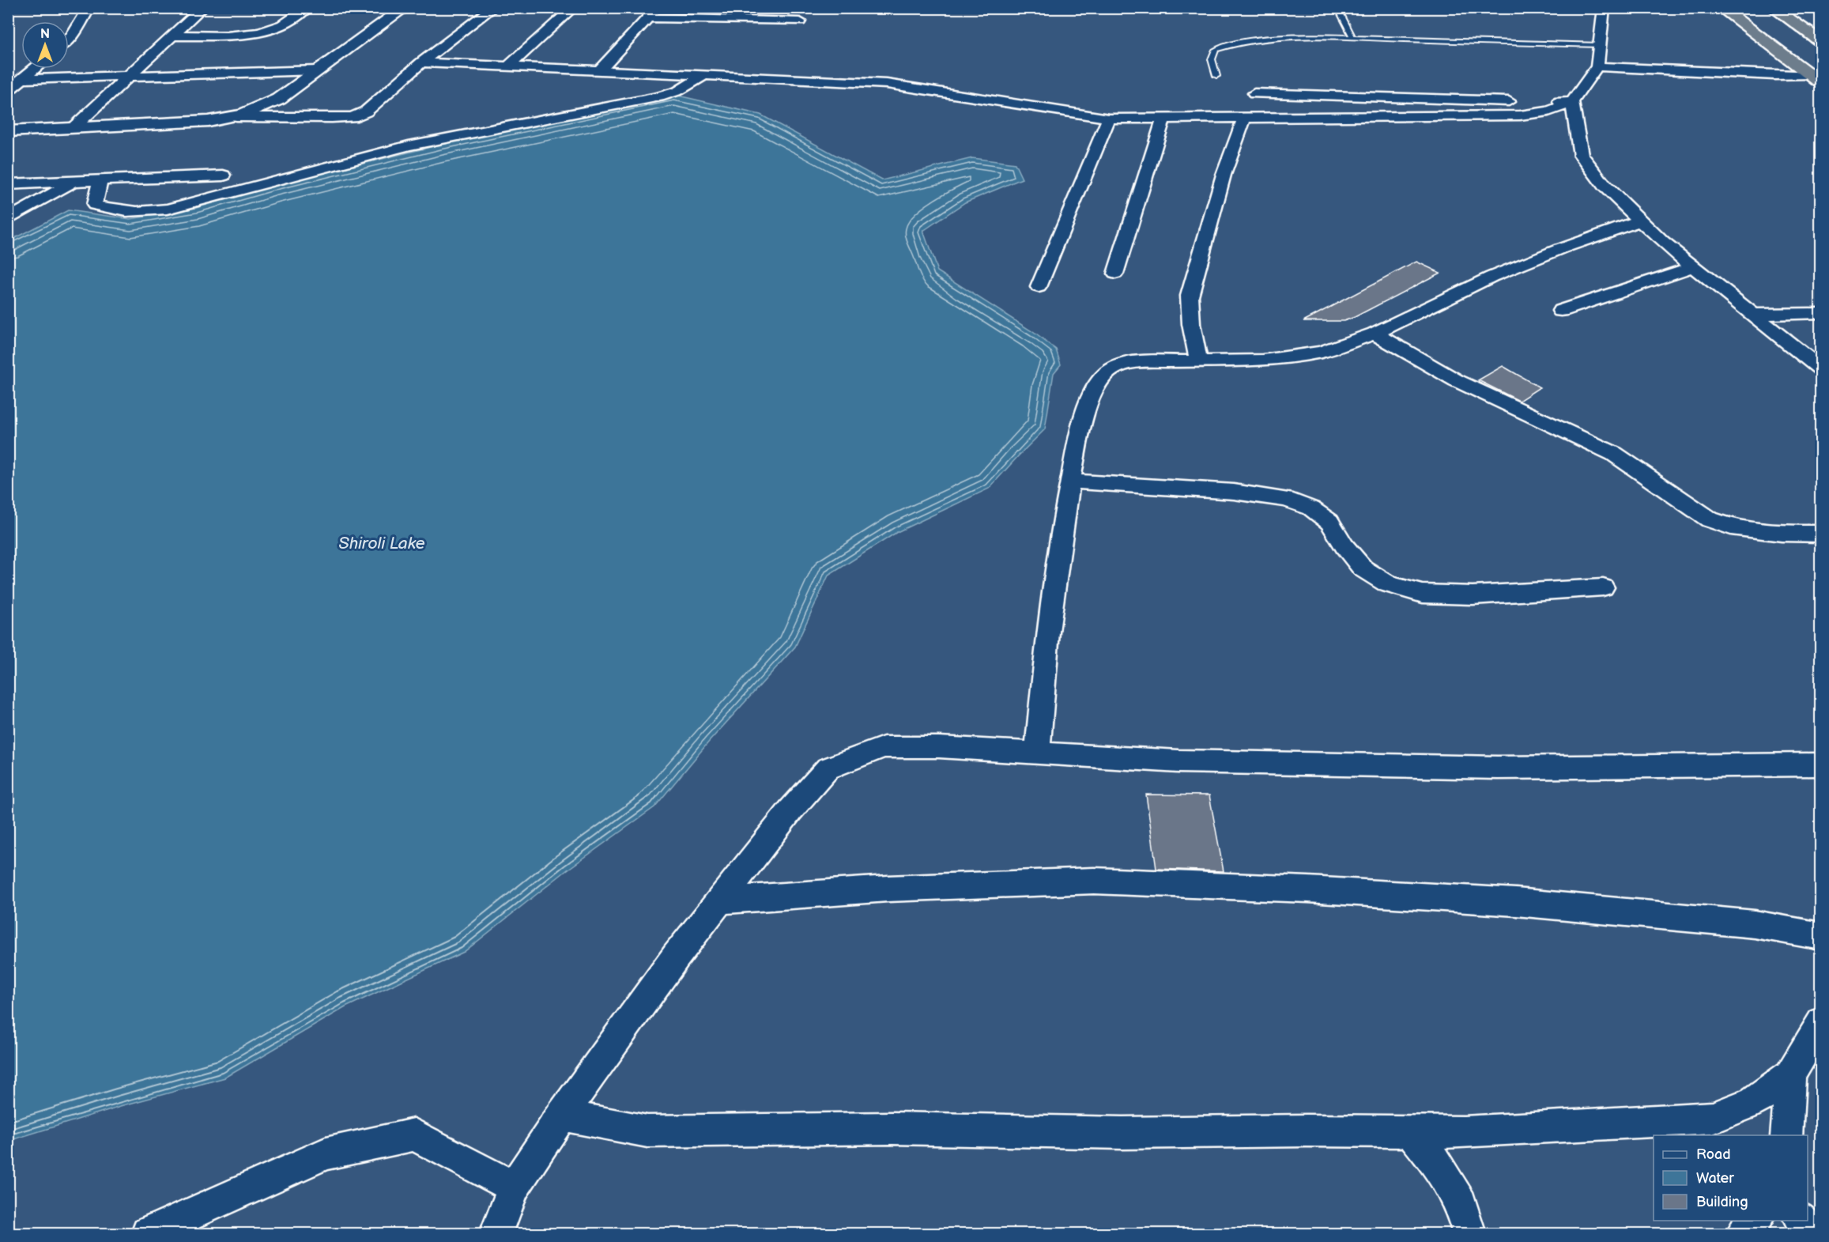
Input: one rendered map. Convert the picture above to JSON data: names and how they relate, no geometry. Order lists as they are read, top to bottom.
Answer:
{
  "water": ["Shiroli Lake"],
  "legend": ["Road", "Water", "Building"],
  "north": "top"
}
